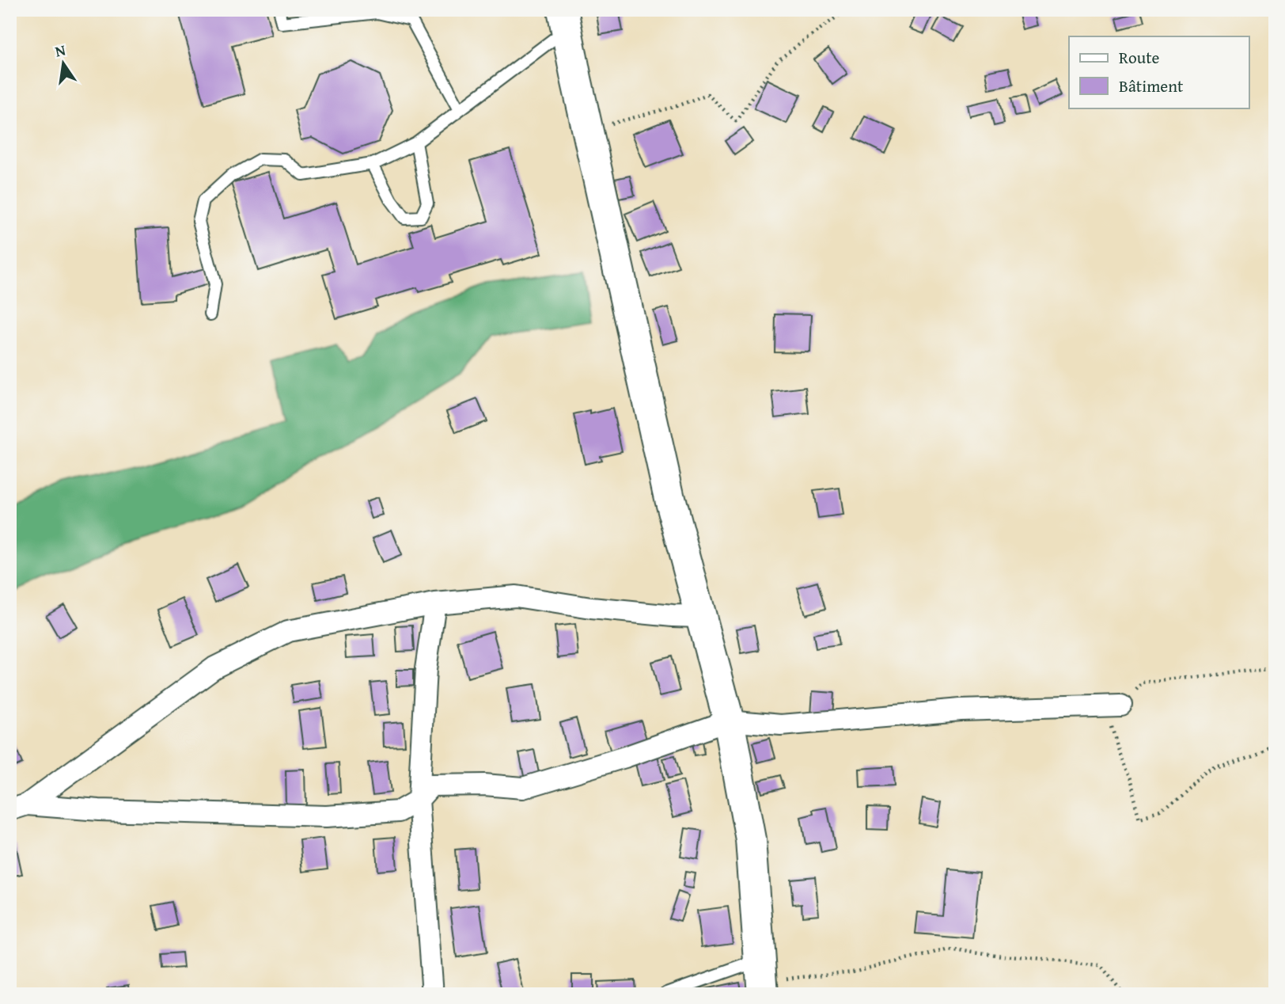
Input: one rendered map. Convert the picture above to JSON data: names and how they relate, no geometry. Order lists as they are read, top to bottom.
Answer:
{
  "legend": ["Route", "Bâtiment"],
  "north": "top"
}
